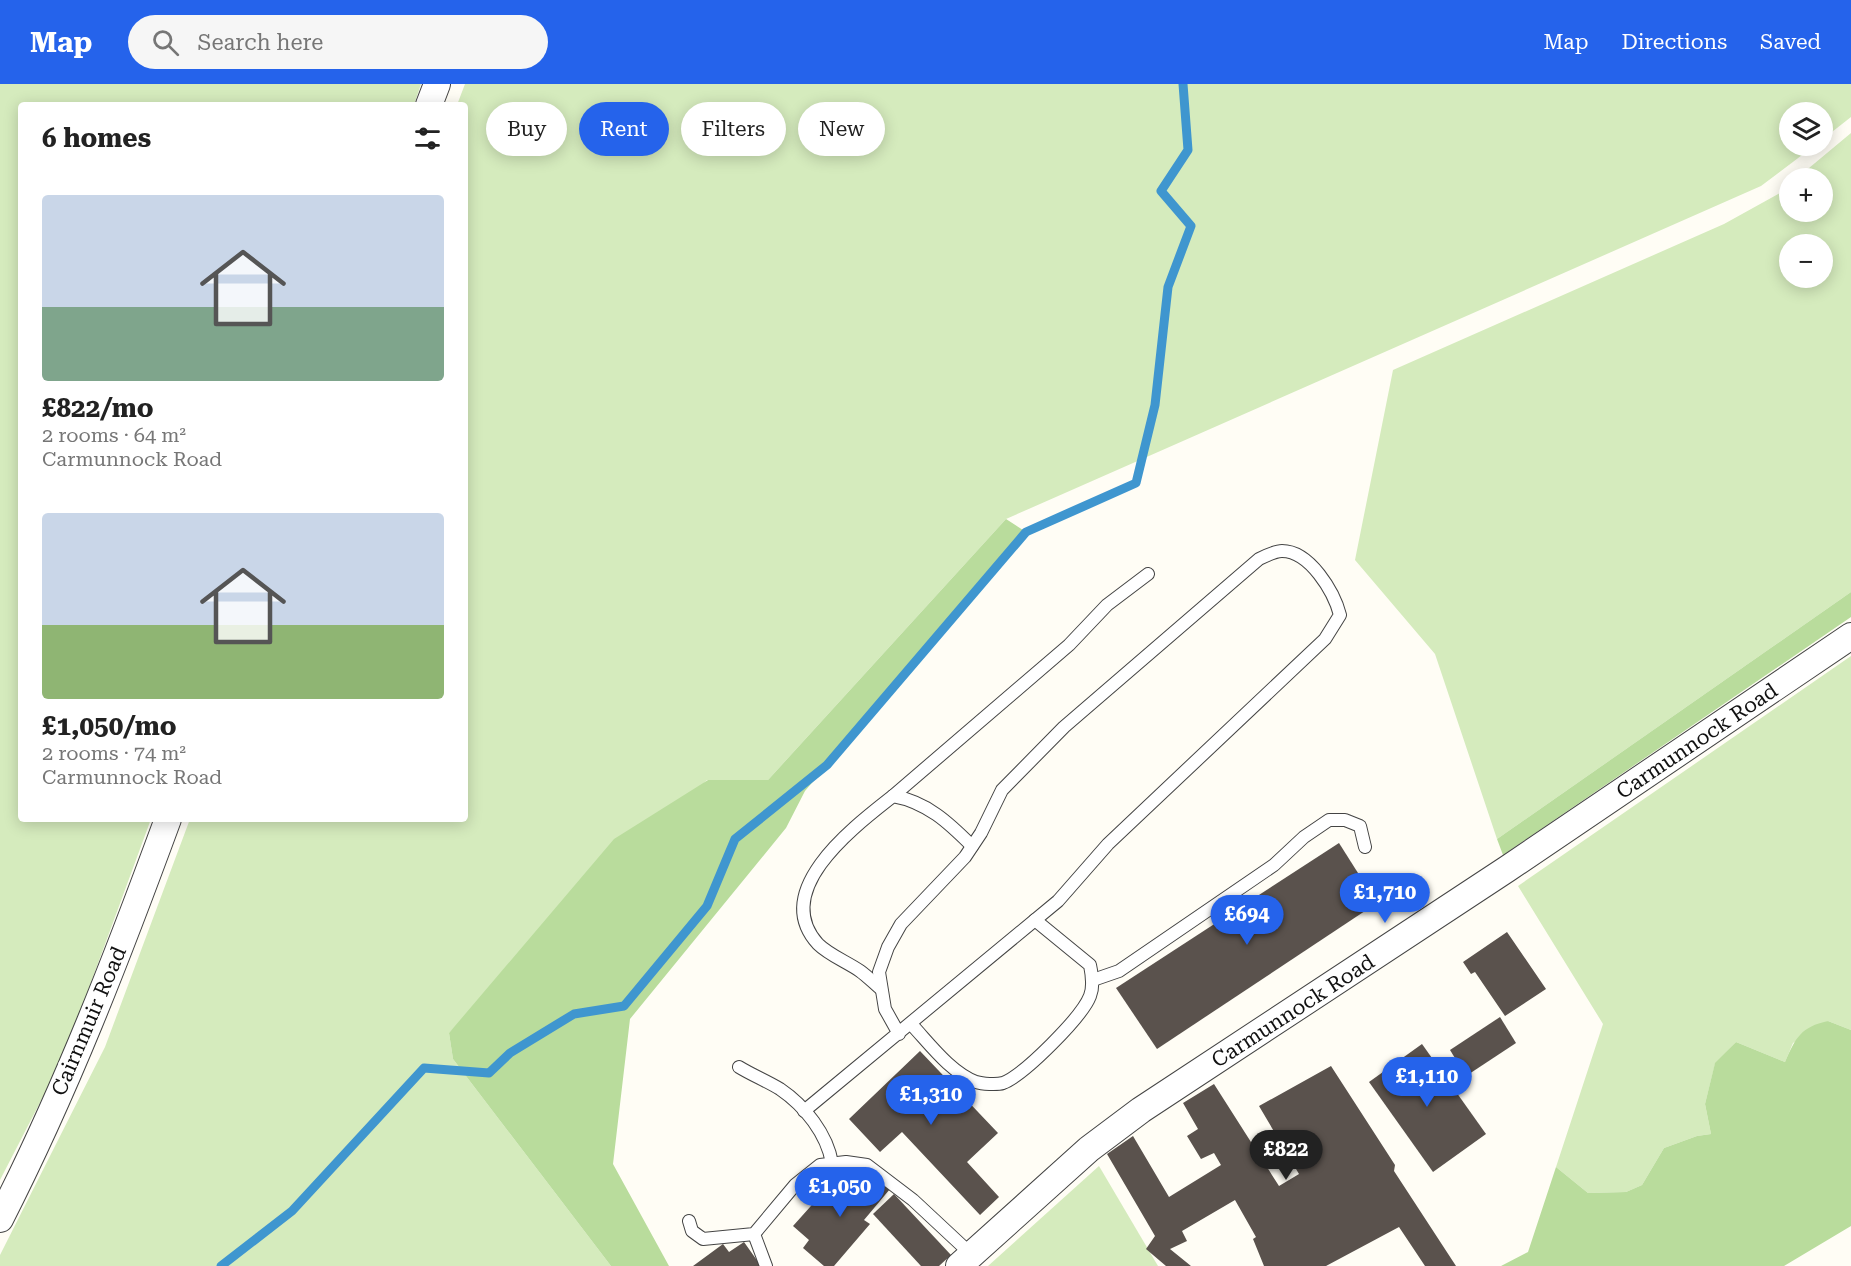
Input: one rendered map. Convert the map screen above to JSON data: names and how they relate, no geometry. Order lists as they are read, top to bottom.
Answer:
{
  "streets": {
    "street": ["Carmunnock Road", "Cairnmuir Road"]
  },
  "page": {
    "header": "Map",
    "search": "Search here",
    "nav": ["Map", "Directions", "Saved"],
    "map_buttons": ["+", "−"],
    "chip": [
      "Buy",
      "Rent",
      "Filters",
      "New"
    ],
    "heading": "6 homes",
    "list": [
      {
        "name": "£822/mo",
        "note": "2 rooms · 64 m² · Carmunnock Road"
      },
      {
        "name": "£1,050/mo",
        "note": "2 rooms · 74 m² · Carmunnock Road"
      }
    ],
    "price": [
      "£1,710",
      "£694",
      "£1,110",
      "£1,310",
      "£822",
      "£1,050"
    ]
  }
}
